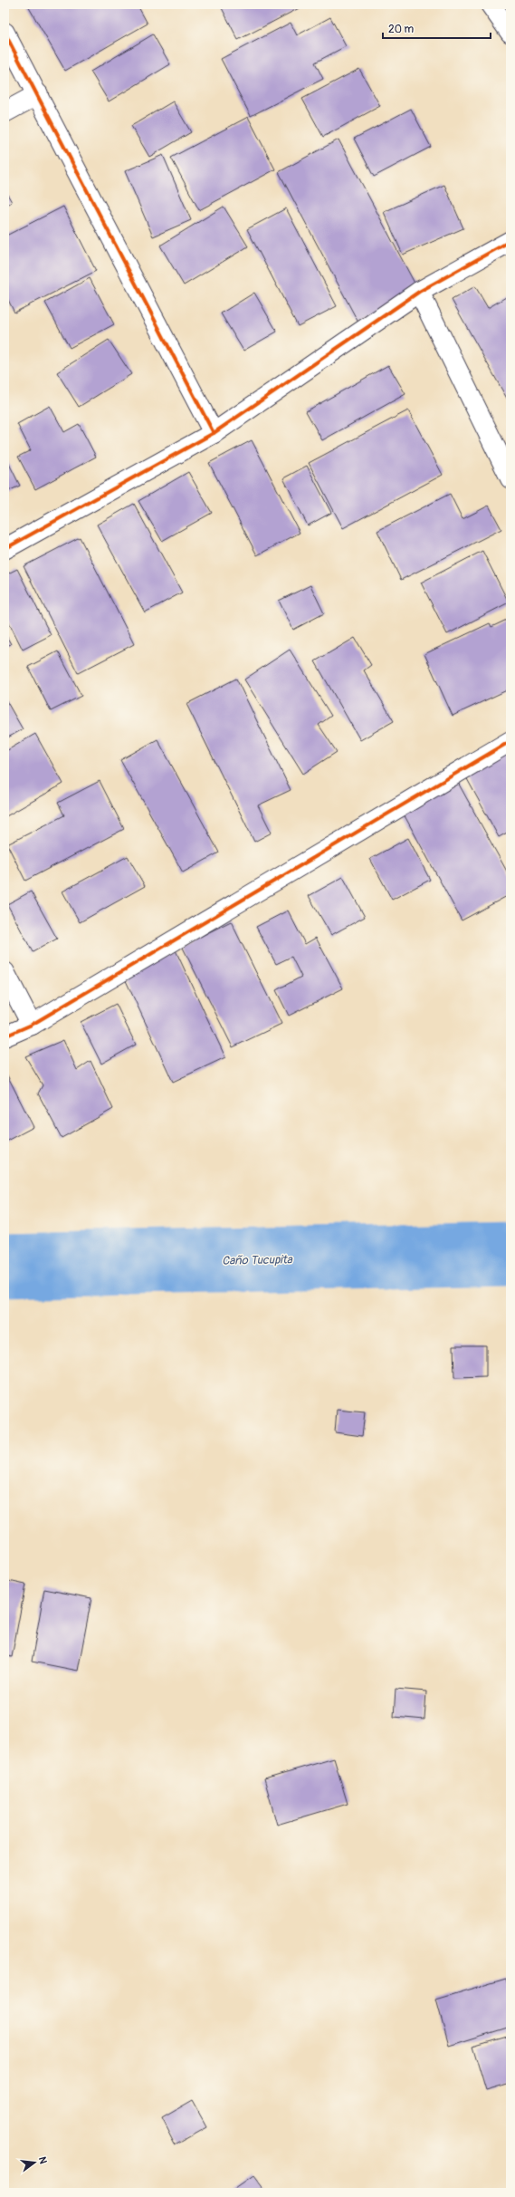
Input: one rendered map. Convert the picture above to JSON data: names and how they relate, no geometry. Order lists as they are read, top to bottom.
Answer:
{
  "water": ["Caño Tucupita"],
  "scale_bar": "20 m",
  "north": "right"
}
